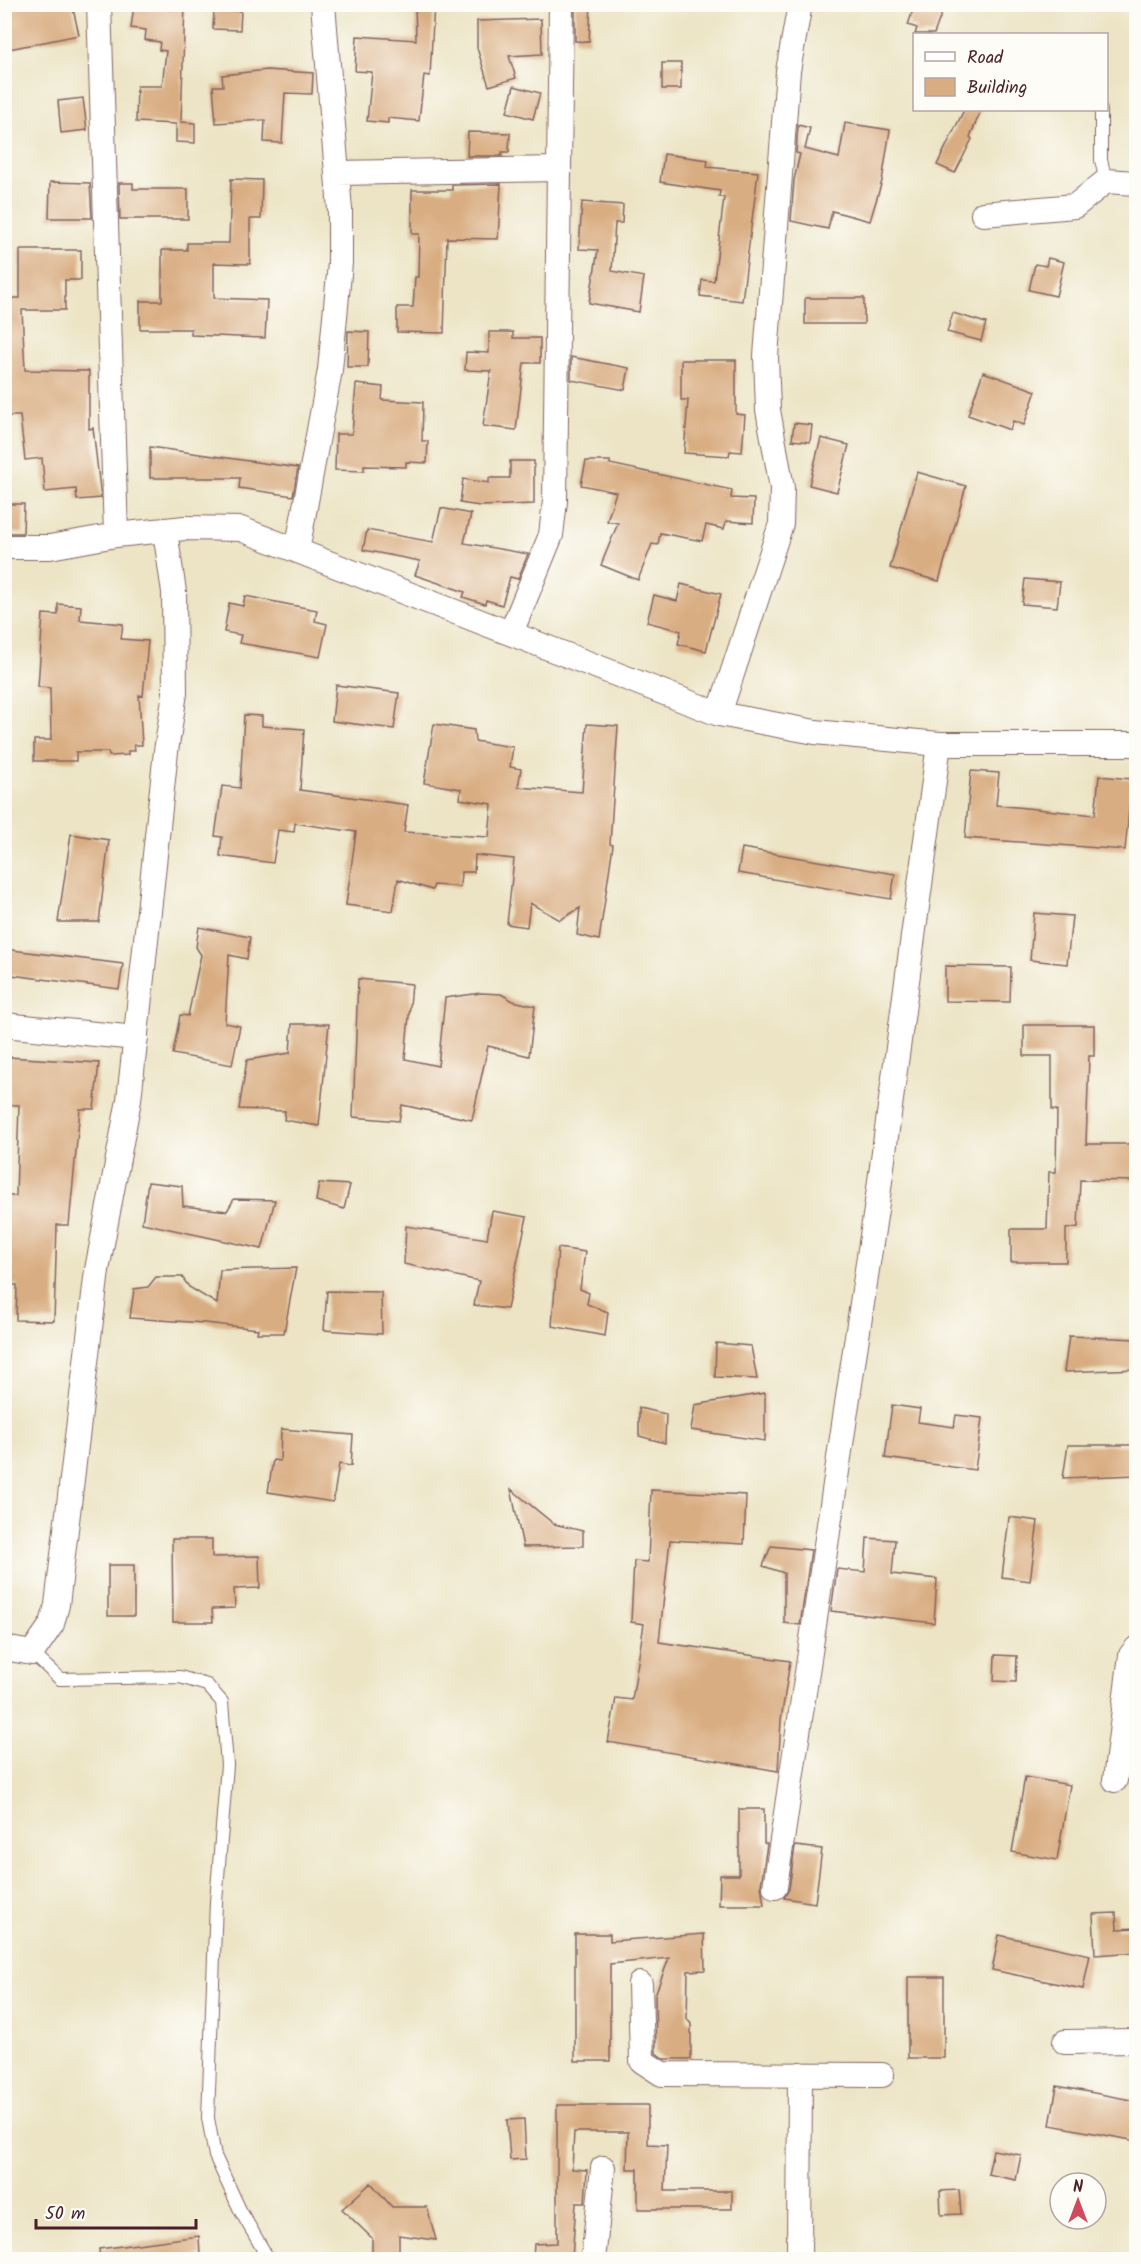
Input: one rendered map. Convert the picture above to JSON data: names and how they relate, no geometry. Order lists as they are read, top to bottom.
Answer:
{
  "legend": ["Road", "Building"],
  "scale_bar": "50 m",
  "north": "top"
}
